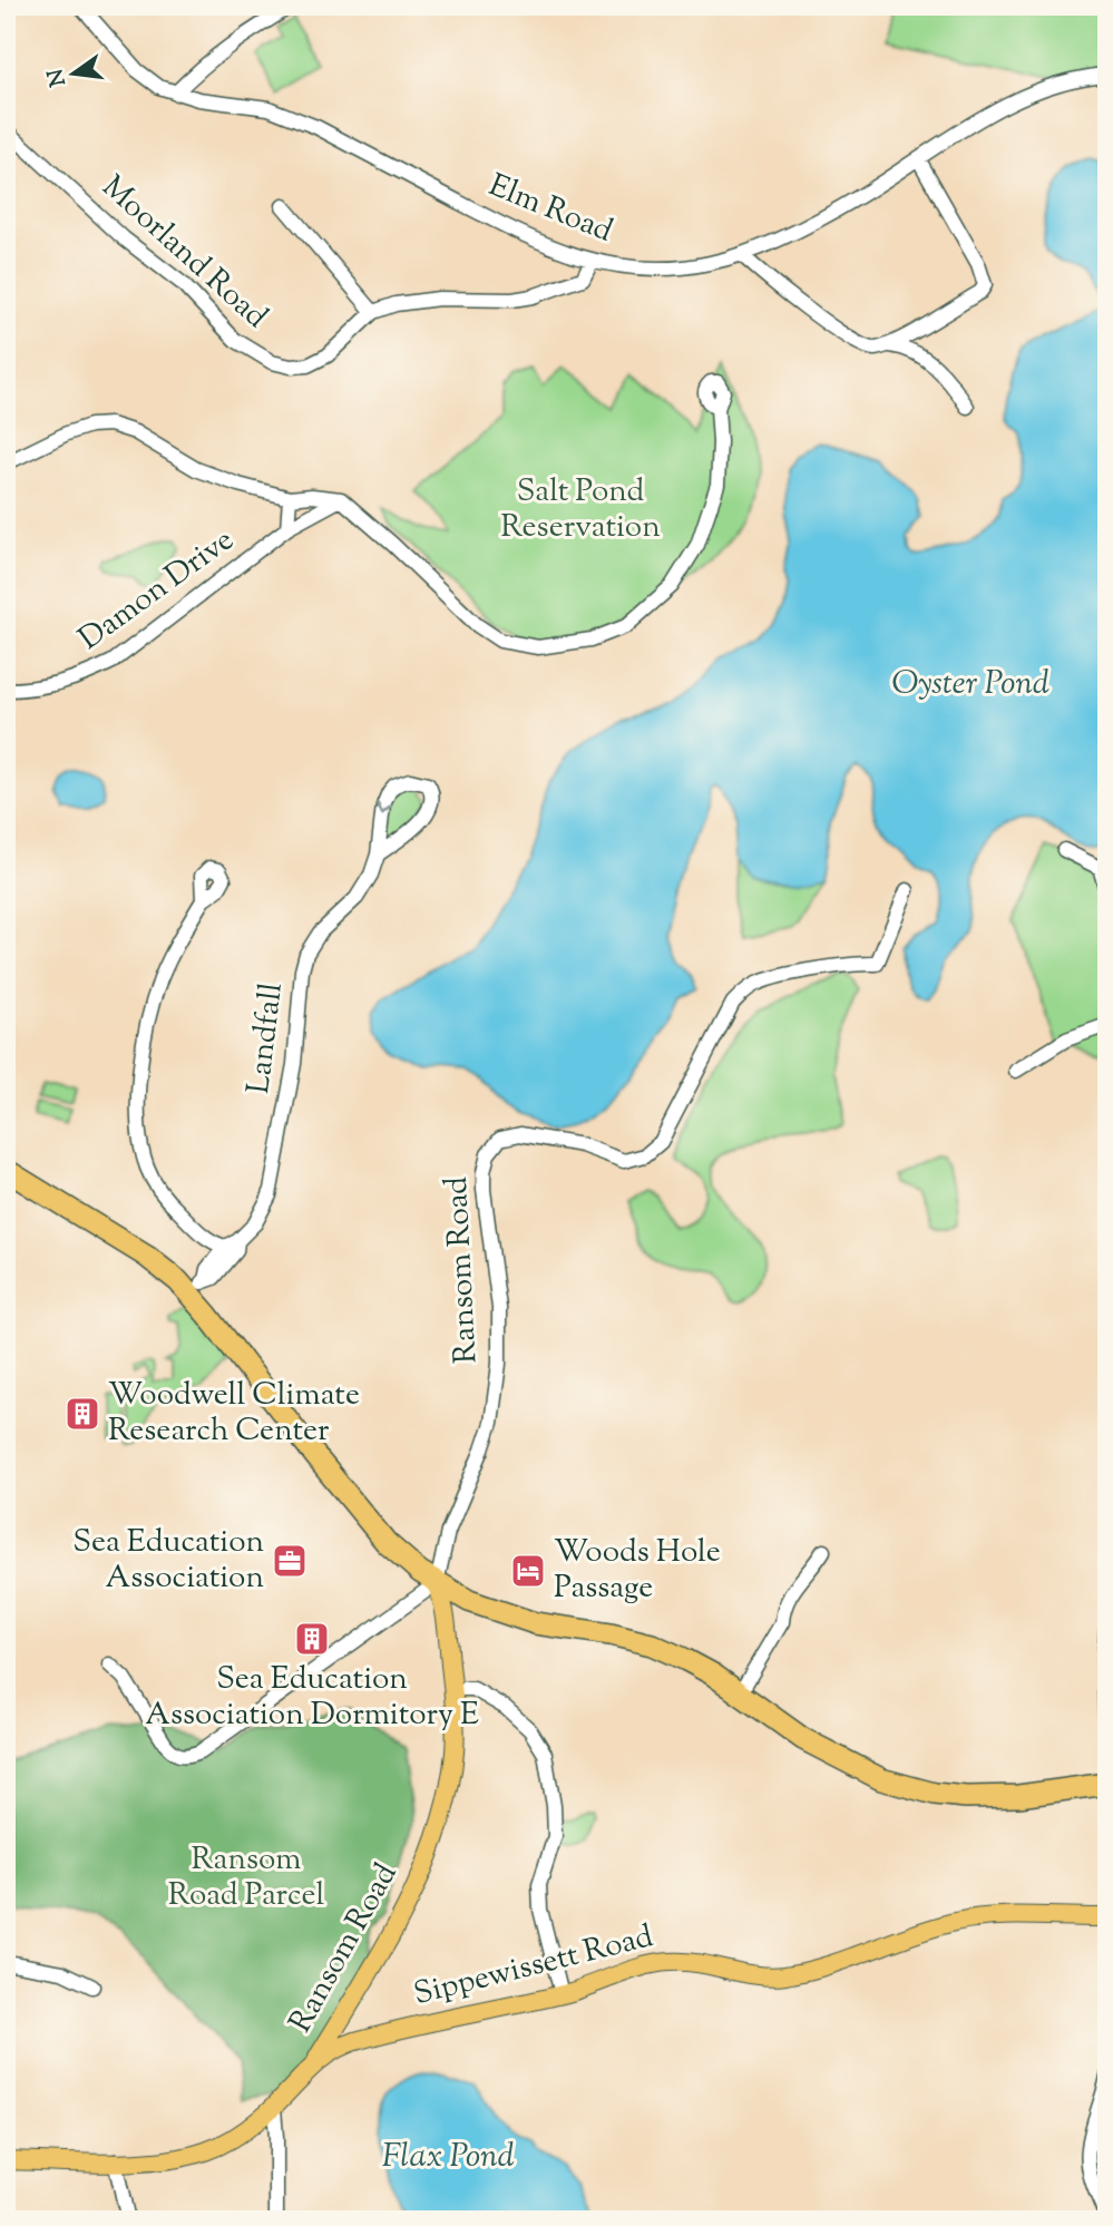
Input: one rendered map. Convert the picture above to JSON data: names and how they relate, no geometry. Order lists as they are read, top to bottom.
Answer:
{
  "streets": {
    "main road": ["Ransom Road", "Sippewissett Road"],
    "street": [
      "Elm Road",
      "Moorland Road",
      "Damon Drive",
      "Landfall"
    ]
  },
  "crossings": [
    ["Elm Road", "Moorland Road"],
    ["Ransom Road", "Sippewissett Road"]
  ],
  "water": ["Oyster Pond", "Flax Pond"],
  "parks": ["Salt Pond Reservation", "Ransom Road Parcel"],
  "places": {
    "building": ["Woodwell Climate Research Center", "Sea Education Association Dormitory E"],
    "office": ["Sea Education Association"],
    "hotel": ["Woods Hole Passage"]
  },
  "north": "left"
}
